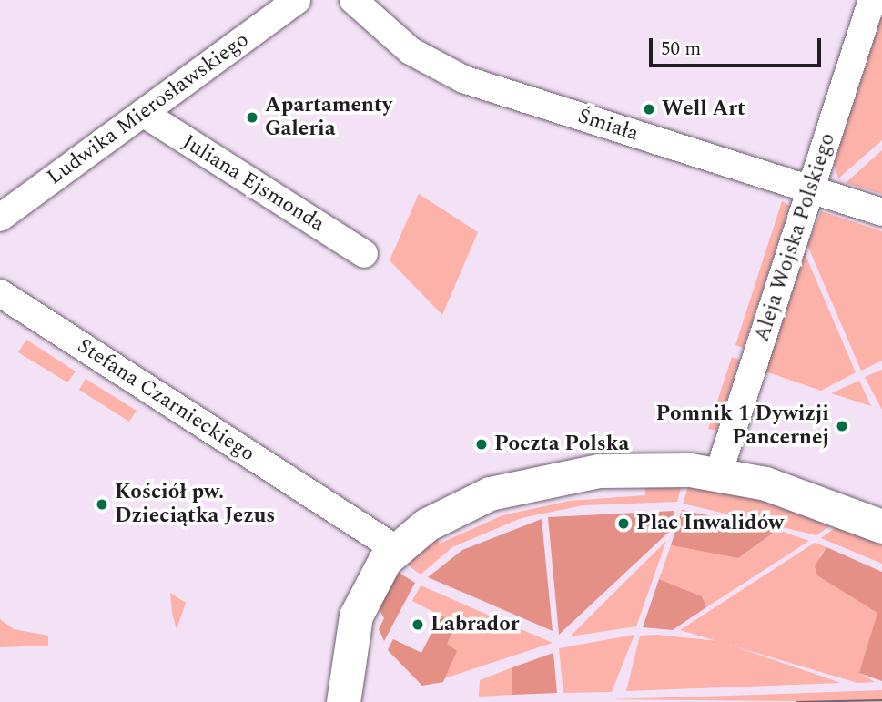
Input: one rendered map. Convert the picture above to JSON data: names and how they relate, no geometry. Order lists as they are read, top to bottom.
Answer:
{
  "streets": {
    "street": [
      "Ludwika Mierosławskiego",
      "Śmiała",
      "Juliana Ejsmonda",
      "Aleja Wojska Polskiego",
      "Stefana Czarnieckiego"
    ]
  },
  "crossings": [
    ["Ludwika Mierosławskiego", "Juliana Ejsmonda"],
    ["Śmiała", "Aleja Wojska Polskiego"]
  ],
  "places": [
    "Well Art",
    "Apartamenty Galeria",
    "Pomnik 1 Dywizji Pancernej",
    "Poczta Polska",
    "Kościół pw. Dzieciątka Jezus",
    "Plac Inwalidów",
    "Labrador"
  ],
  "scale_bar": "50 m"
}
